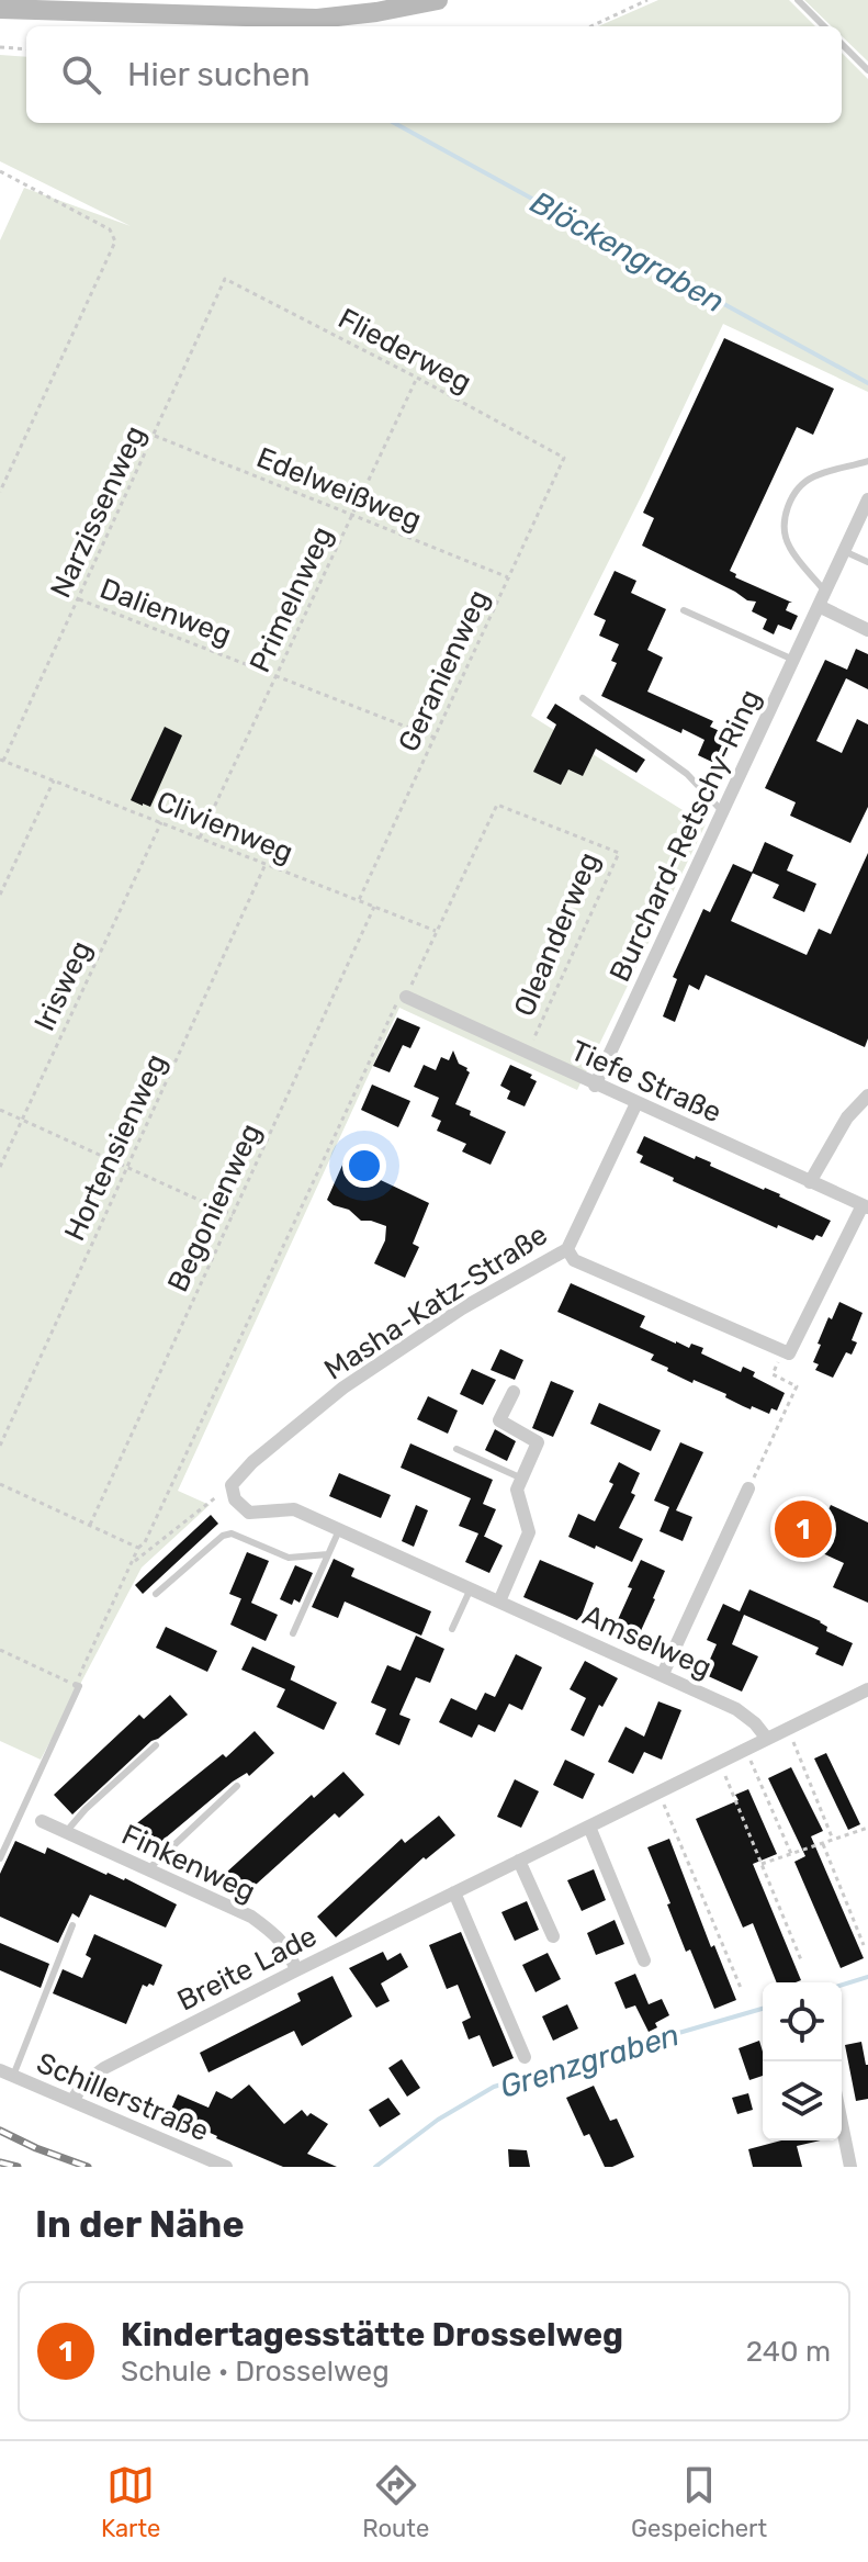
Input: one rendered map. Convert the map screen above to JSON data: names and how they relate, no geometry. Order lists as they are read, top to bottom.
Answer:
{
  "streets": {
    "street": [
      "Burchard-Retschy-Ring",
      "Tiefe Straße",
      "Masha-Katz-Straße",
      "Amselweg",
      "Finkenweg",
      "Breite Lade",
      "Schillerstraße"
    ],
    "path": [
      "Fliederweg",
      "Edelweißweg",
      "Narzissenweg",
      "Primelnweg",
      "Dalienweg",
      "Geranienweg",
      "Clivienweg",
      "Oleanderweg",
      "Irisweg",
      "Hortensienweg",
      "Begonienweg"
    ]
  },
  "crossings": [
    ["Fliederweg", "Narzissenweg"],
    ["Fliederweg", "Primelnweg"],
    ["Fliederweg", "Geranienweg"],
    ["Edelweißweg", "Narzissenweg"],
    ["Edelweißweg", "Primelnweg"],
    ["Edelweißweg", "Geranienweg"],
    ["Narzissenweg", "Dalienweg"],
    ["Narzissenweg", "Clivienweg"],
    ["Primelnweg", "Dalienweg"],
    ["Primelnweg", "Clivienweg"],
    ["Dalienweg", "Geranienweg"],
    ["Geranienweg", "Clivienweg"],
    ["Clivienweg", "Oleanderweg"],
    ["Clivienweg", "Irisweg"],
    ["Clivienweg", "Hortensienweg"],
    ["Clivienweg", "Begonienweg"],
    ["Burchard-Retschy-Ring", "Tiefe Straße"],
    ["Oleanderweg", "Tiefe Straße"],
    ["Tiefe Straße", "Masha-Katz-Straße"],
    ["Masha-Katz-Straße", "Amselweg"],
    ["Amselweg", "Breite Lade"],
    ["Finkenweg", "Breite Lade"],
    ["Breite Lade", "Schillerstraße"]
  ],
  "water": ["Blöckengraben", "Grenzgraben"],
  "page": {
    "search": "Hier suchen",
    "pins": "1",
    "heading": "In der Nähe",
    "list": [
      {
        "mark": "1",
        "name": "Kindertagesstätte Drosselweg",
        "note": "Schule · Drosselweg",
        "value": "240 m"
      }
    ],
    "nav": ["Karte", "Route", "Gespeichert"]
  }
}
